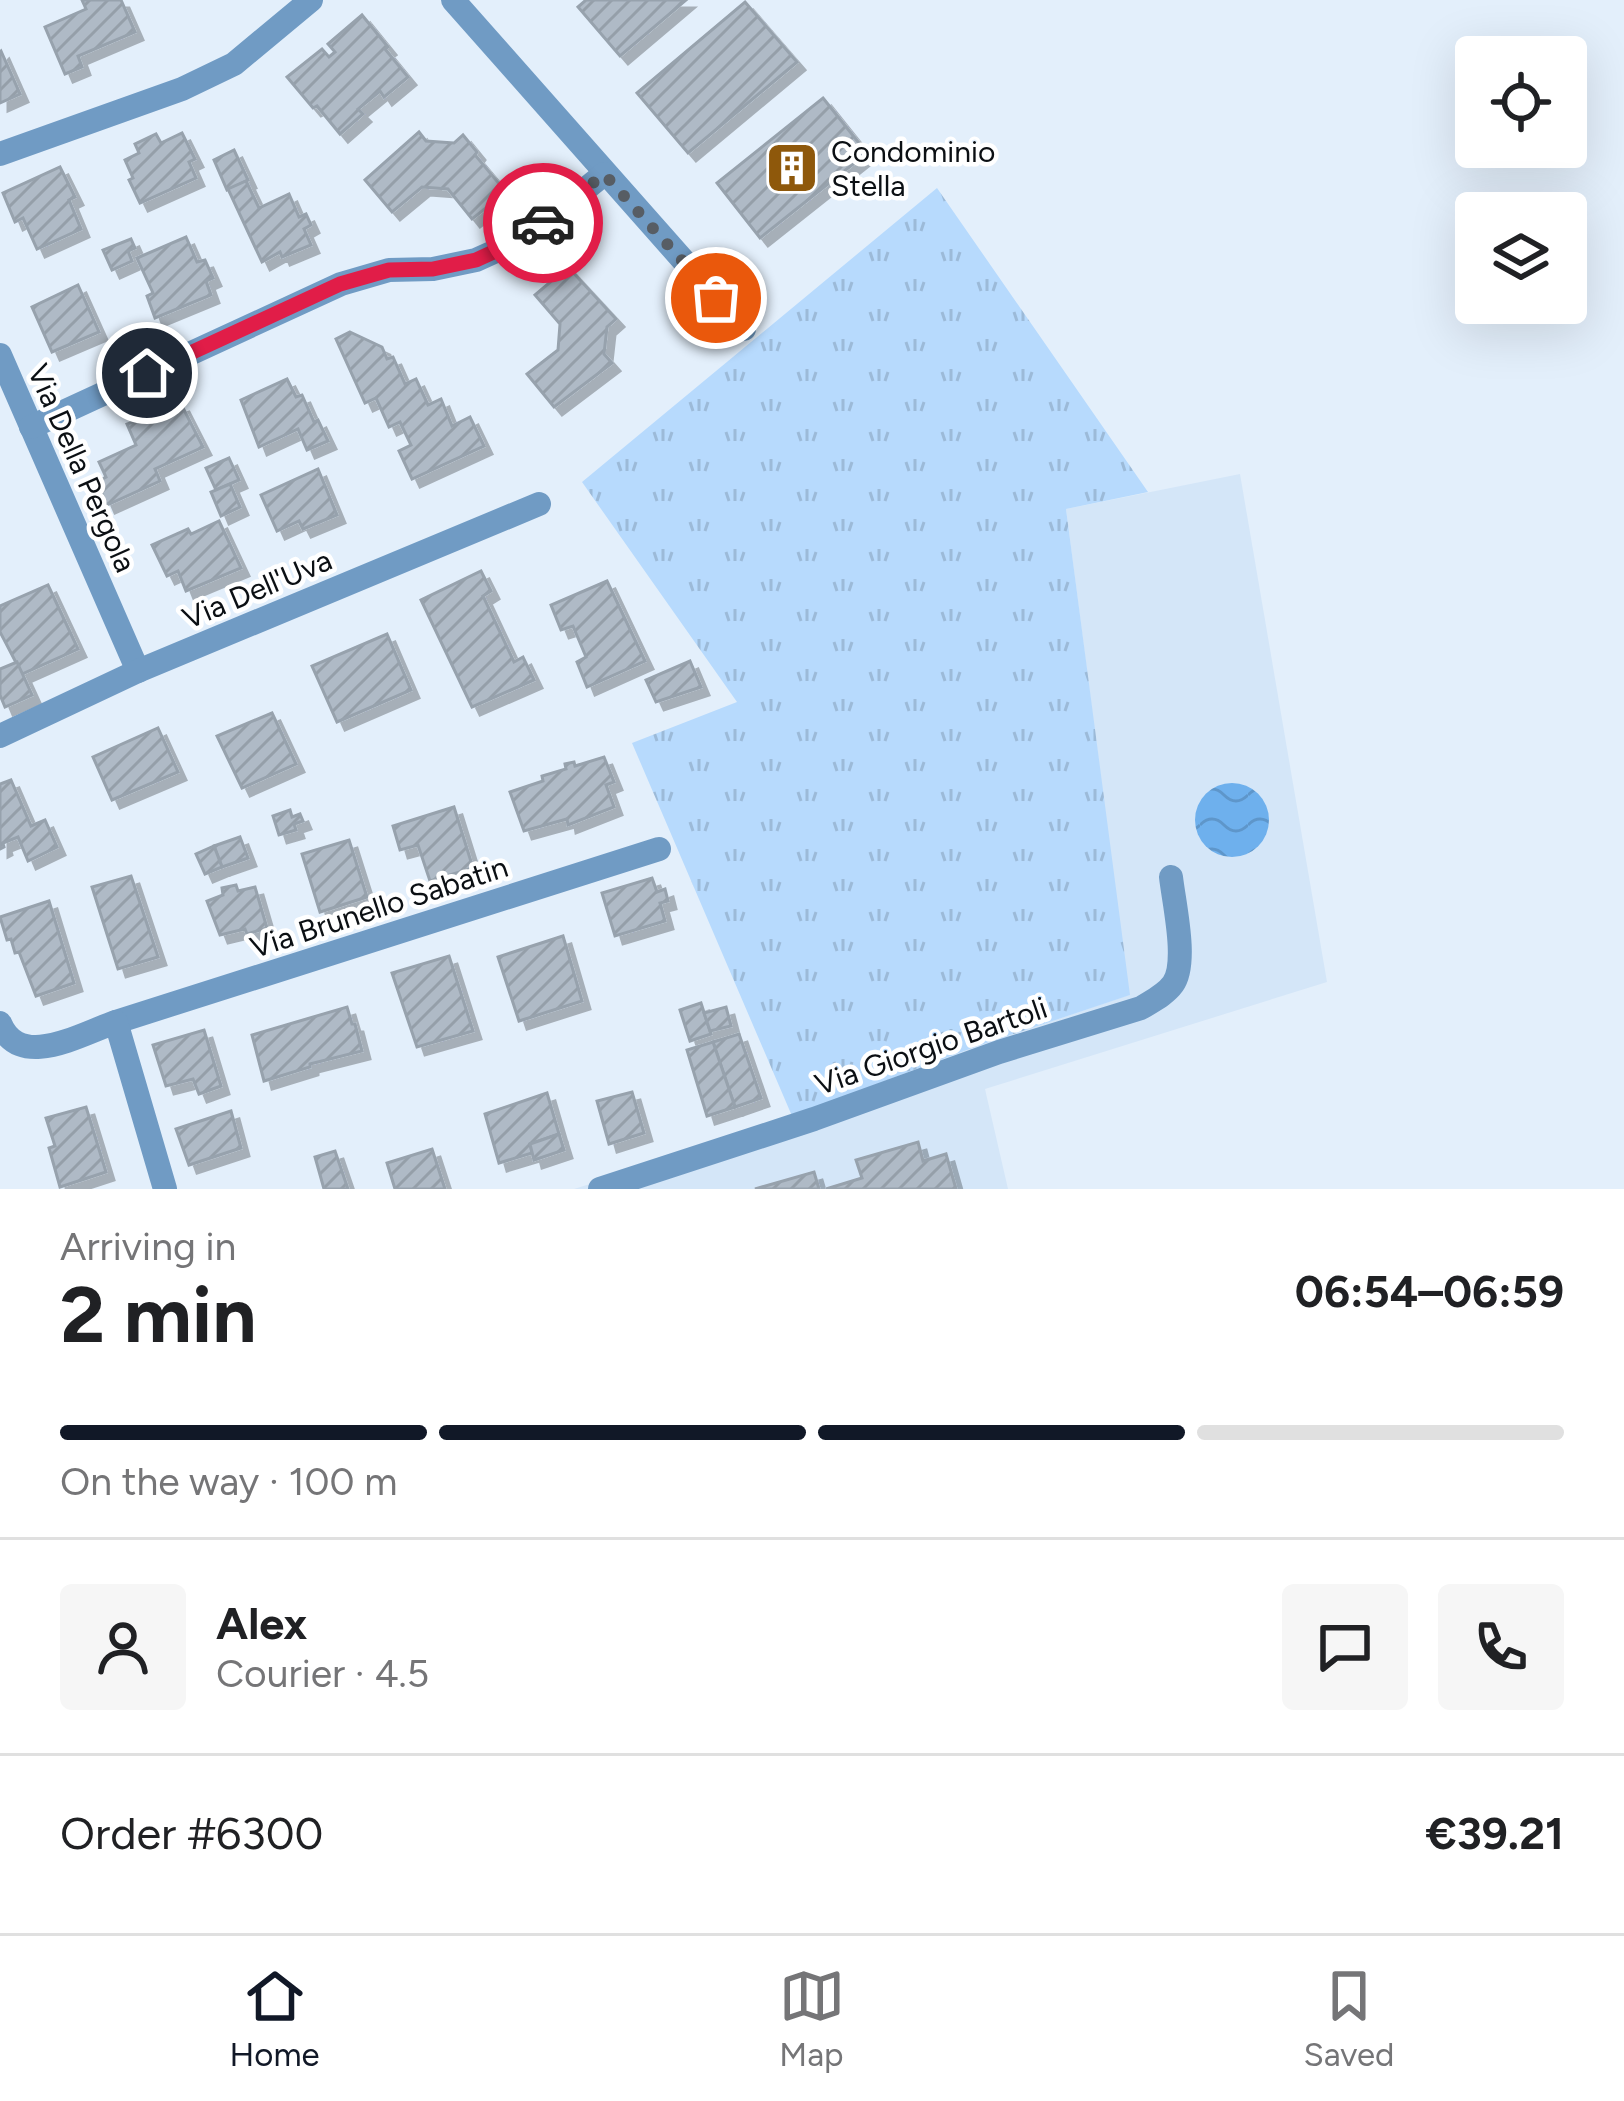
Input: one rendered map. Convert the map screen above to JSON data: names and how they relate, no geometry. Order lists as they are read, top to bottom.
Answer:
{
  "streets": {
    "street": [
      "Via Della Pergola",
      "Via Dell'Uva",
      "Via Brunello Sabatin",
      "Via Giorgio Bartoli"
    ]
  },
  "crossings": [
    ["Via Della Pergola", "Via Dell'Uva"]
  ],
  "places": {
    "building": ["Condominio Stella"]
  },
  "page": {
    "heading": ["2 min", "Arriving in", "06:54–06:59"],
    "panel": [
      "Alex",
      "Courier · 4.5",
      "Order #6300",
      "€39.21"
    ],
    "bar": "On the way · 100 m",
    "tabs": ["Home", "Map", "Saved"]
  }
}
